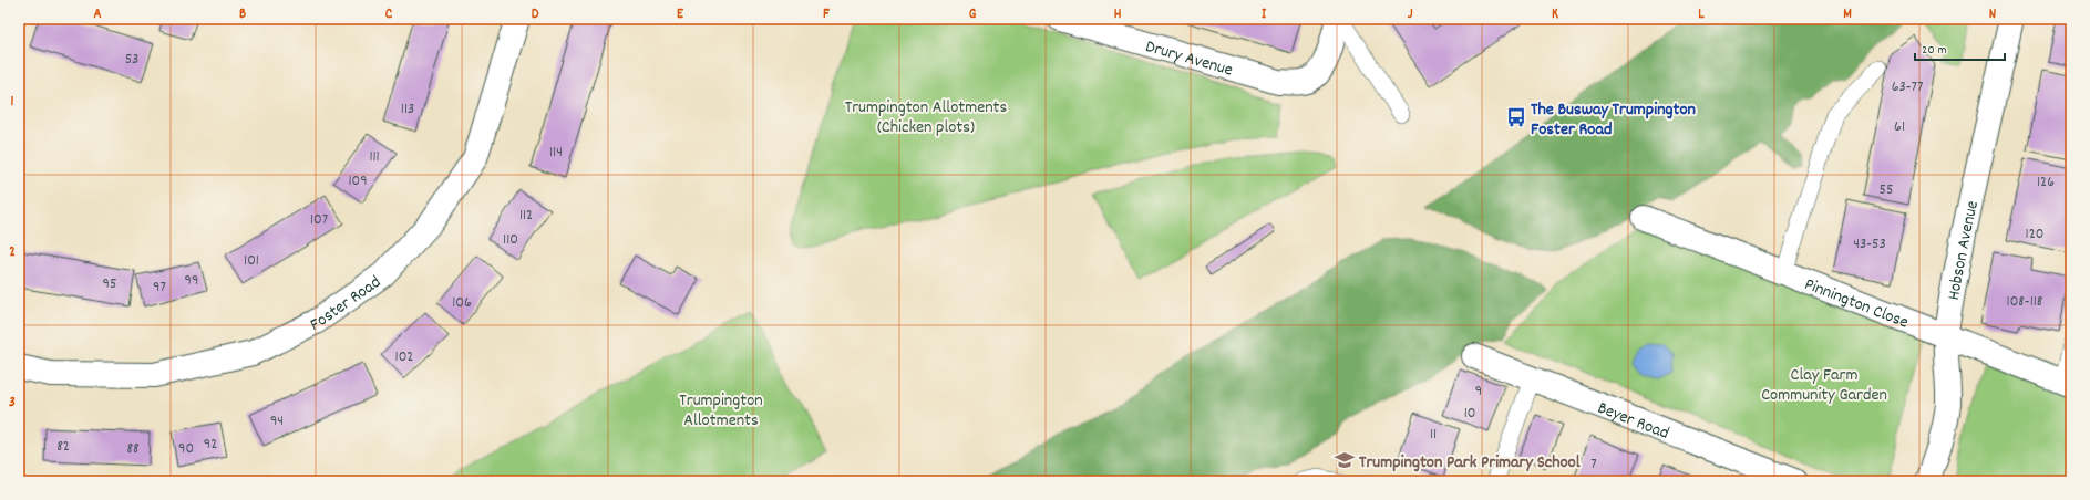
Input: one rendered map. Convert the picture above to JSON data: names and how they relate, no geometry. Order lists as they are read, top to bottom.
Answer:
{
  "streets": {
    "street": [
      "Drury Avenue",
      "Hobson Avenue",
      "Foster Road",
      "Pinnington Close",
      "Beyer Road"
    ]
  },
  "crossings": [
    ["Hobson Avenue", "Pinnington Close"]
  ],
  "parks": ["Trumpington Allotments (Chicken plots)", "Clay Farm Community Garden", "Trumpington Allotments"],
  "places": {
    "bus stop": ["The Busway Trumpington Foster Road"],
    "school or university": ["Trumpington Park Primary School"]
  },
  "house_numbers": [
    "53",
    "63-77",
    "113",
    "61",
    "114",
    "111",
    "109",
    "126",
    "55",
    "112",
    "107",
    "120",
    "110",
    "43-53",
    "101",
    "99",
    "95",
    "97",
    "108-118",
    "106",
    "102",
    "9",
    "10",
    "94",
    "11",
    "92",
    "82",
    "88",
    "90",
    "7"
  ],
  "scale_bar": "20 m",
  "grid": {
    "columns": [
      "A",
      "B",
      "C",
      "D",
      "E",
      "F",
      "G",
      "H",
      "I",
      "J",
      "K",
      "L",
      "M",
      "N"
    ],
    "rows": ["1", "2", "3"]
  }
}
